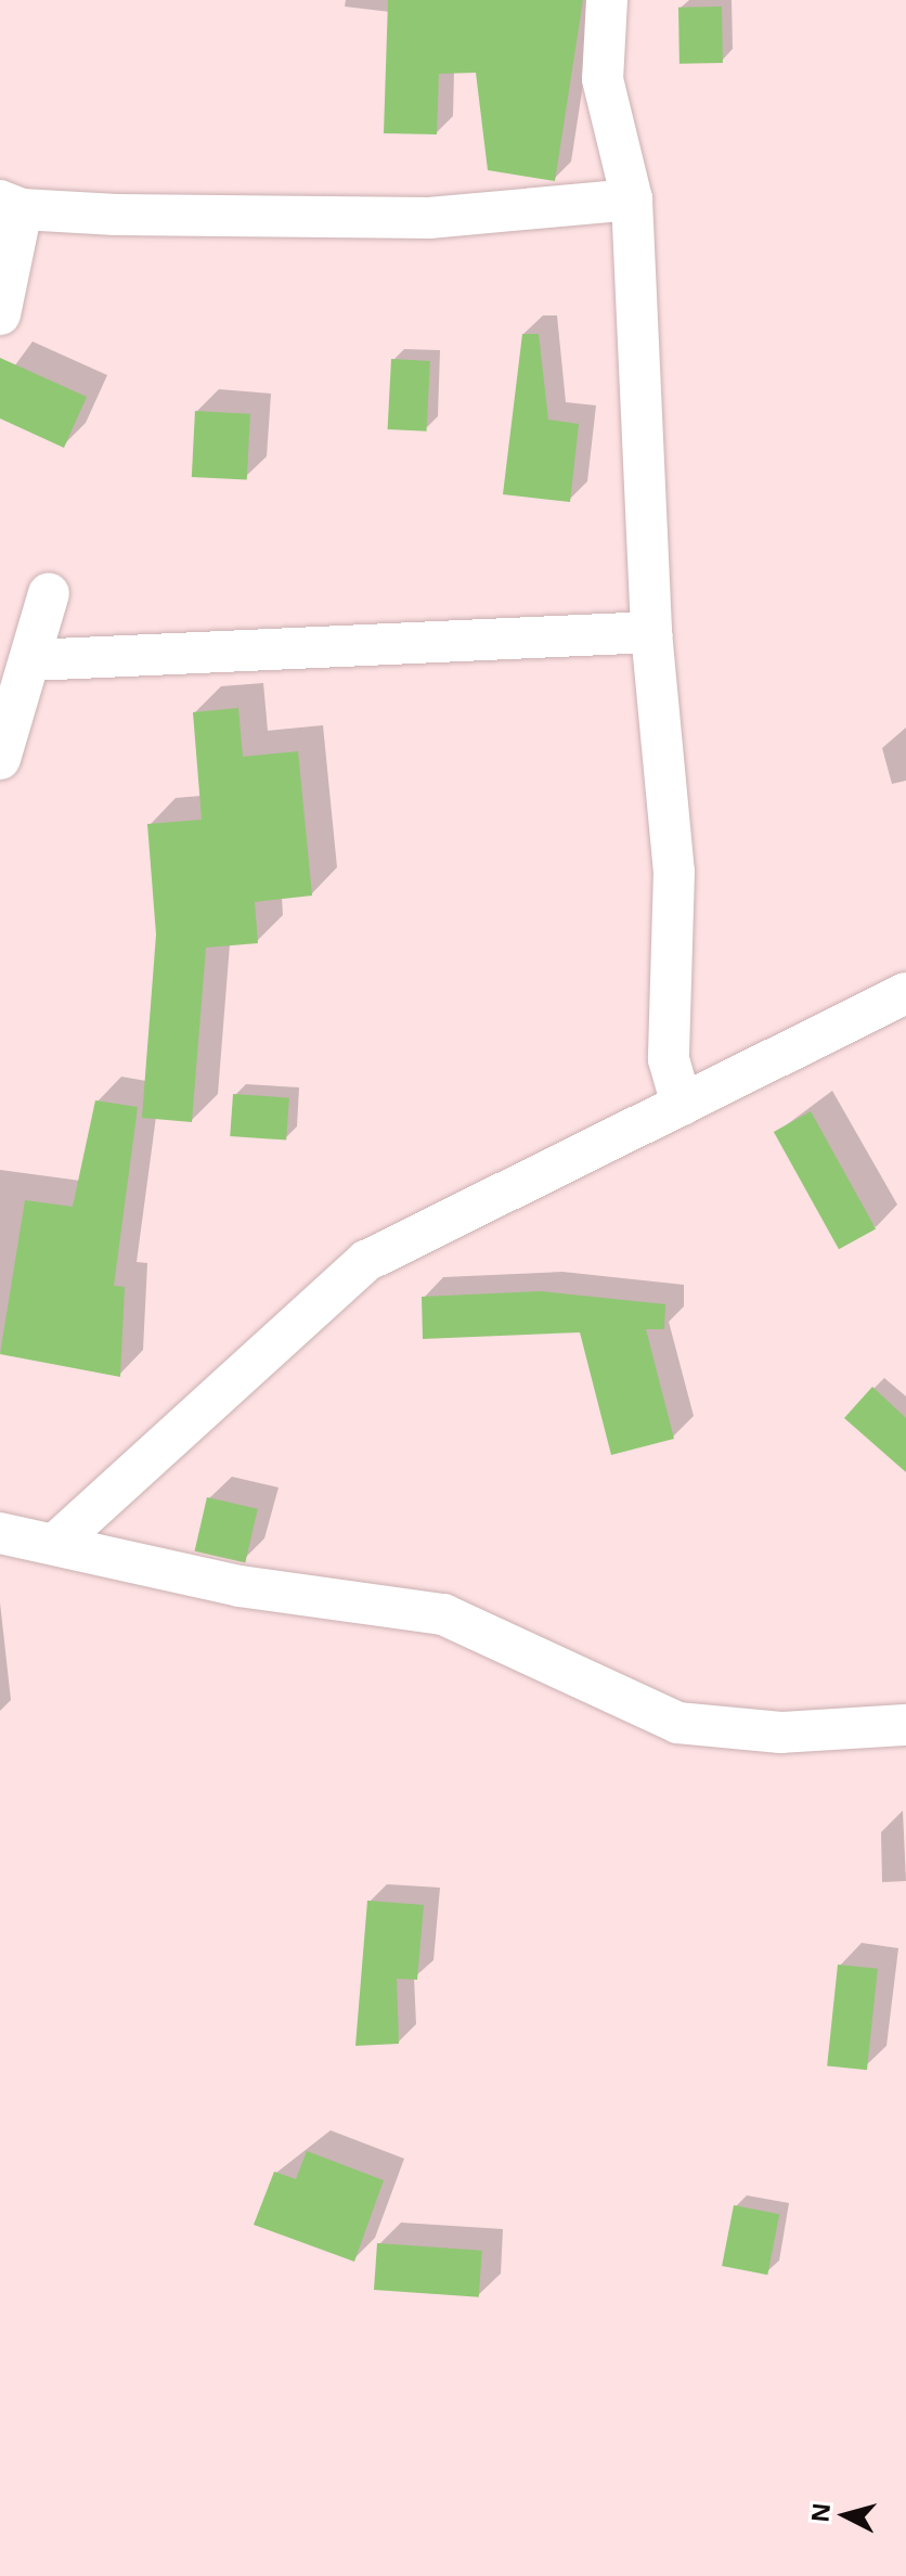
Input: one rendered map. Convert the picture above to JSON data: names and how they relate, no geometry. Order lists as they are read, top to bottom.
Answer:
{
  "north": "left"
}
